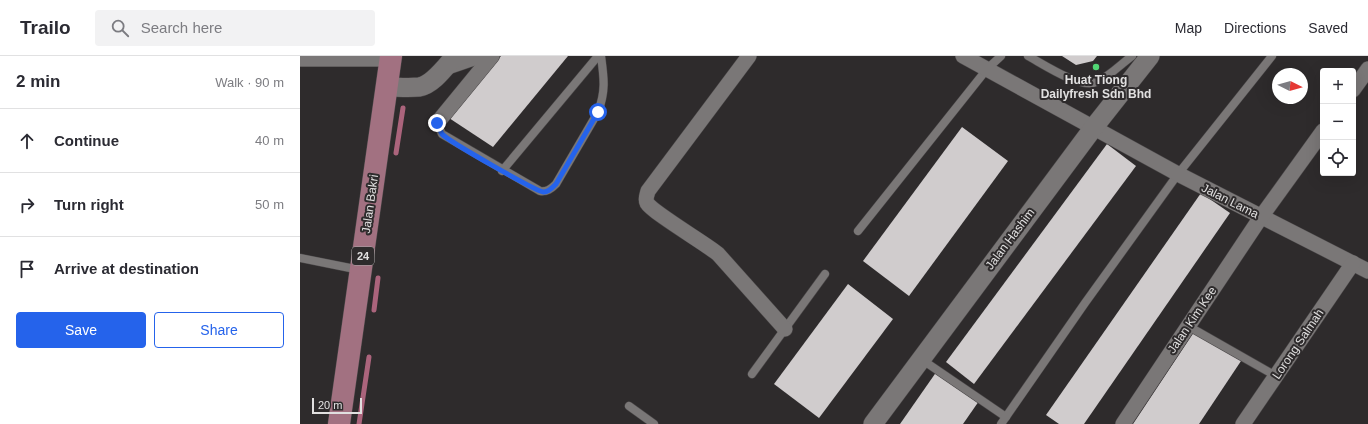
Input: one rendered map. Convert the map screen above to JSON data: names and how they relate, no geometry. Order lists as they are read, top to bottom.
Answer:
{
  "streets": {
    "main road": ["Jalan Bakri", "24"],
    "street": [
      "Jalan Lama",
      "Jalan Hashim",
      "Jalan Kim Kee",
      "Lorong Salmah"
    ]
  },
  "crossings": [
    ["Jalan Lama", "Jalan Hashim"],
    ["Jalan Lama", "Jalan Kim Kee"],
    ["Jalan Lama", "Lorong Salmah"]
  ],
  "places": ["Huat Tiong Dailyfresh Sdn Bhd"],
  "scale_bar": "20 m",
  "north": "right",
  "page": {
    "header": "Trailo",
    "search": "Search here",
    "nav": ["Map", "Directions", "Saved"],
    "heading": ["2 min", "Walk · 90 m"],
    "map_buttons": ["+", "−"],
    "list": [
      ["Continue", "40 m"],
      ["Turn right", "50 m"],
      "Arrive at destination"
    ],
    "buttons": ["Save", "Share"],
    "scale": "20 m"
  }
}
